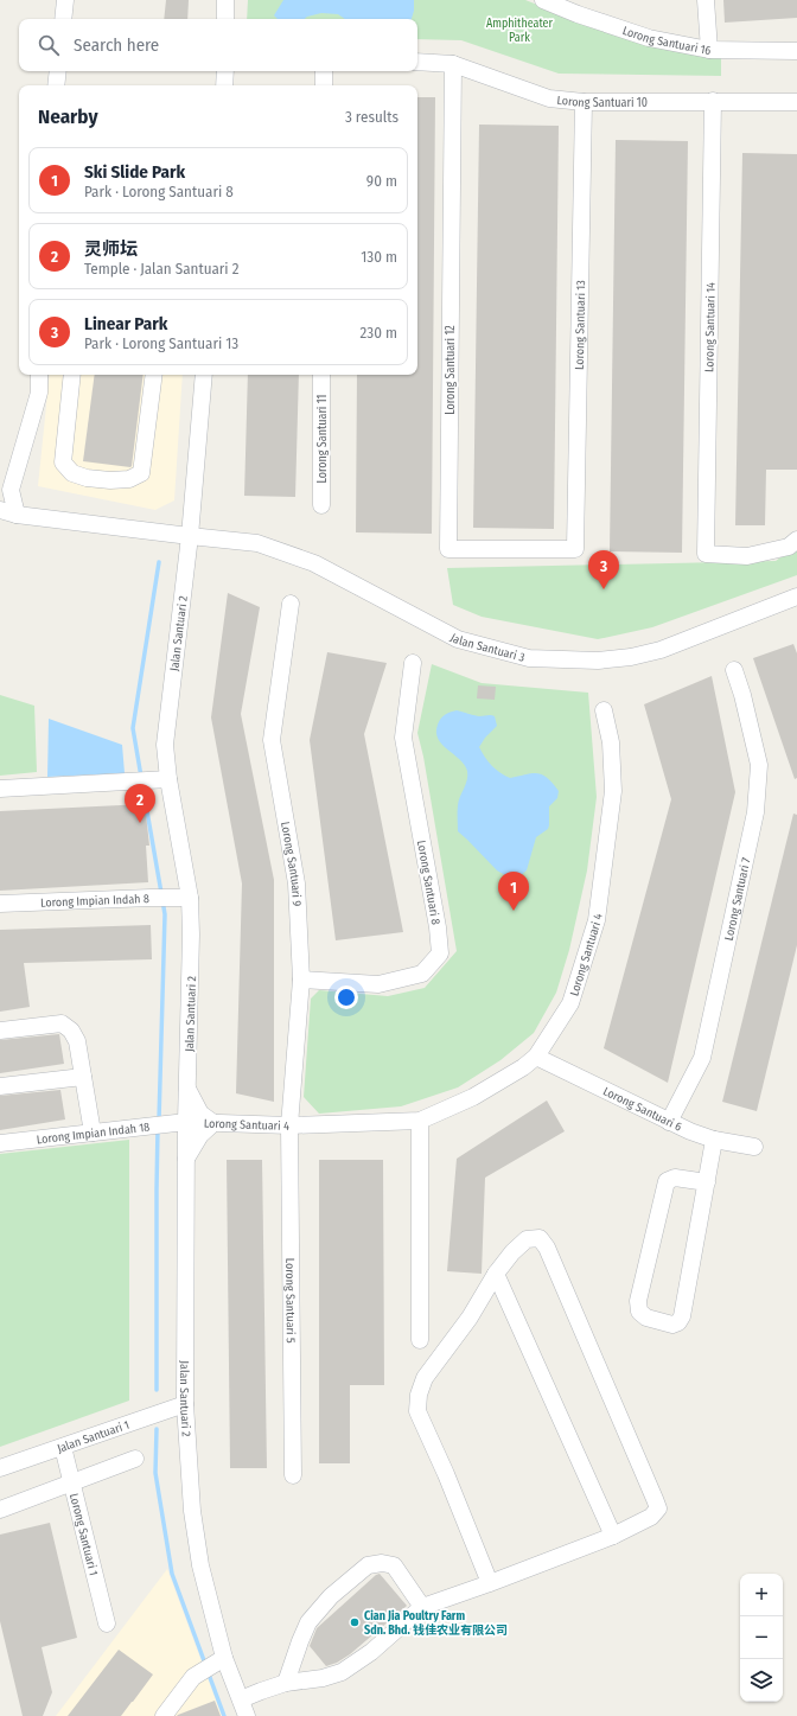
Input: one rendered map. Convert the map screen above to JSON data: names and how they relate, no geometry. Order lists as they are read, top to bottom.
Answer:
{
  "streets": {
    "street": [
      "Lorong Santuari 16",
      "Lorong Santuari 10",
      "Lorong Santuari 13",
      "Lorong Santuari 14",
      "Lorong Santuari 12",
      "Lorong Santuari 11",
      "Jalan Santuari 2",
      "Jalan Santuari 3",
      "Lorong Santuari 9",
      "Lorong Santuari 8",
      "Lorong Santuari 7",
      "Lorong Impian Indah 8",
      "Lorong Santuari 4",
      "Lorong Santuari 6",
      "Lorong Impian Indah 18",
      "Lorong Santuari 5",
      "Jalan Santuari 1",
      "Lorong Santuari 1"
    ]
  },
  "crossings": [
    ["Lorong Santuari 10", "Lorong Santuari 13"],
    ["Lorong Santuari 10", "Lorong Santuari 14"],
    ["Lorong Santuari 10", "Lorong Santuari 12"],
    ["Lorong Santuari 13", "Lorong Santuari 12"],
    ["Jalan Santuari 2", "Jalan Santuari 3"],
    ["Jalan Santuari 2", "Lorong Impian Indah 8"],
    ["Jalan Santuari 2", "Lorong Santuari 4"],
    ["Jalan Santuari 2", "Lorong Impian Indah 18"],
    ["Jalan Santuari 2", "Jalan Santuari 1"],
    ["Lorong Santuari 9", "Lorong Santuari 8"],
    ["Lorong Santuari 9", "Lorong Santuari 4"],
    ["Lorong Santuari 9", "Lorong Santuari 5"],
    ["Lorong Santuari 7", "Lorong Santuari 6"],
    ["Lorong Santuari 4", "Lorong Santuari 6"],
    ["Lorong Santuari 4", "Lorong Impian Indah 18"],
    ["Lorong Santuari 4", "Lorong Santuari 5"],
    ["Jalan Santuari 1", "Lorong Santuari 1"]
  ],
  "parks": ["Amphitheater Park"],
  "places": ["Cian Jia Poultry Farm Sdn. Bhd. 钱佳农业有限公司"],
  "page": {
    "search": "Search here",
    "heading": ["Nearby", "3 results"],
    "list": [
      {
        "mark": "1",
        "name": "Ski Slide Park",
        "note": "Park · Lorong Santuari 8",
        "value": "90 m"
      },
      {
        "mark": "2",
        "name": "灵师坛",
        "note": "Temple · Jalan Santuari 2",
        "value": "130 m"
      },
      {
        "mark": "3",
        "name": "Linear Park",
        "note": "Park · Lorong Santuari 13",
        "value": "230 m"
      }
    ],
    "pins": ["3", "2", "1"],
    "map_buttons": ["+", "−"]
  }
}
